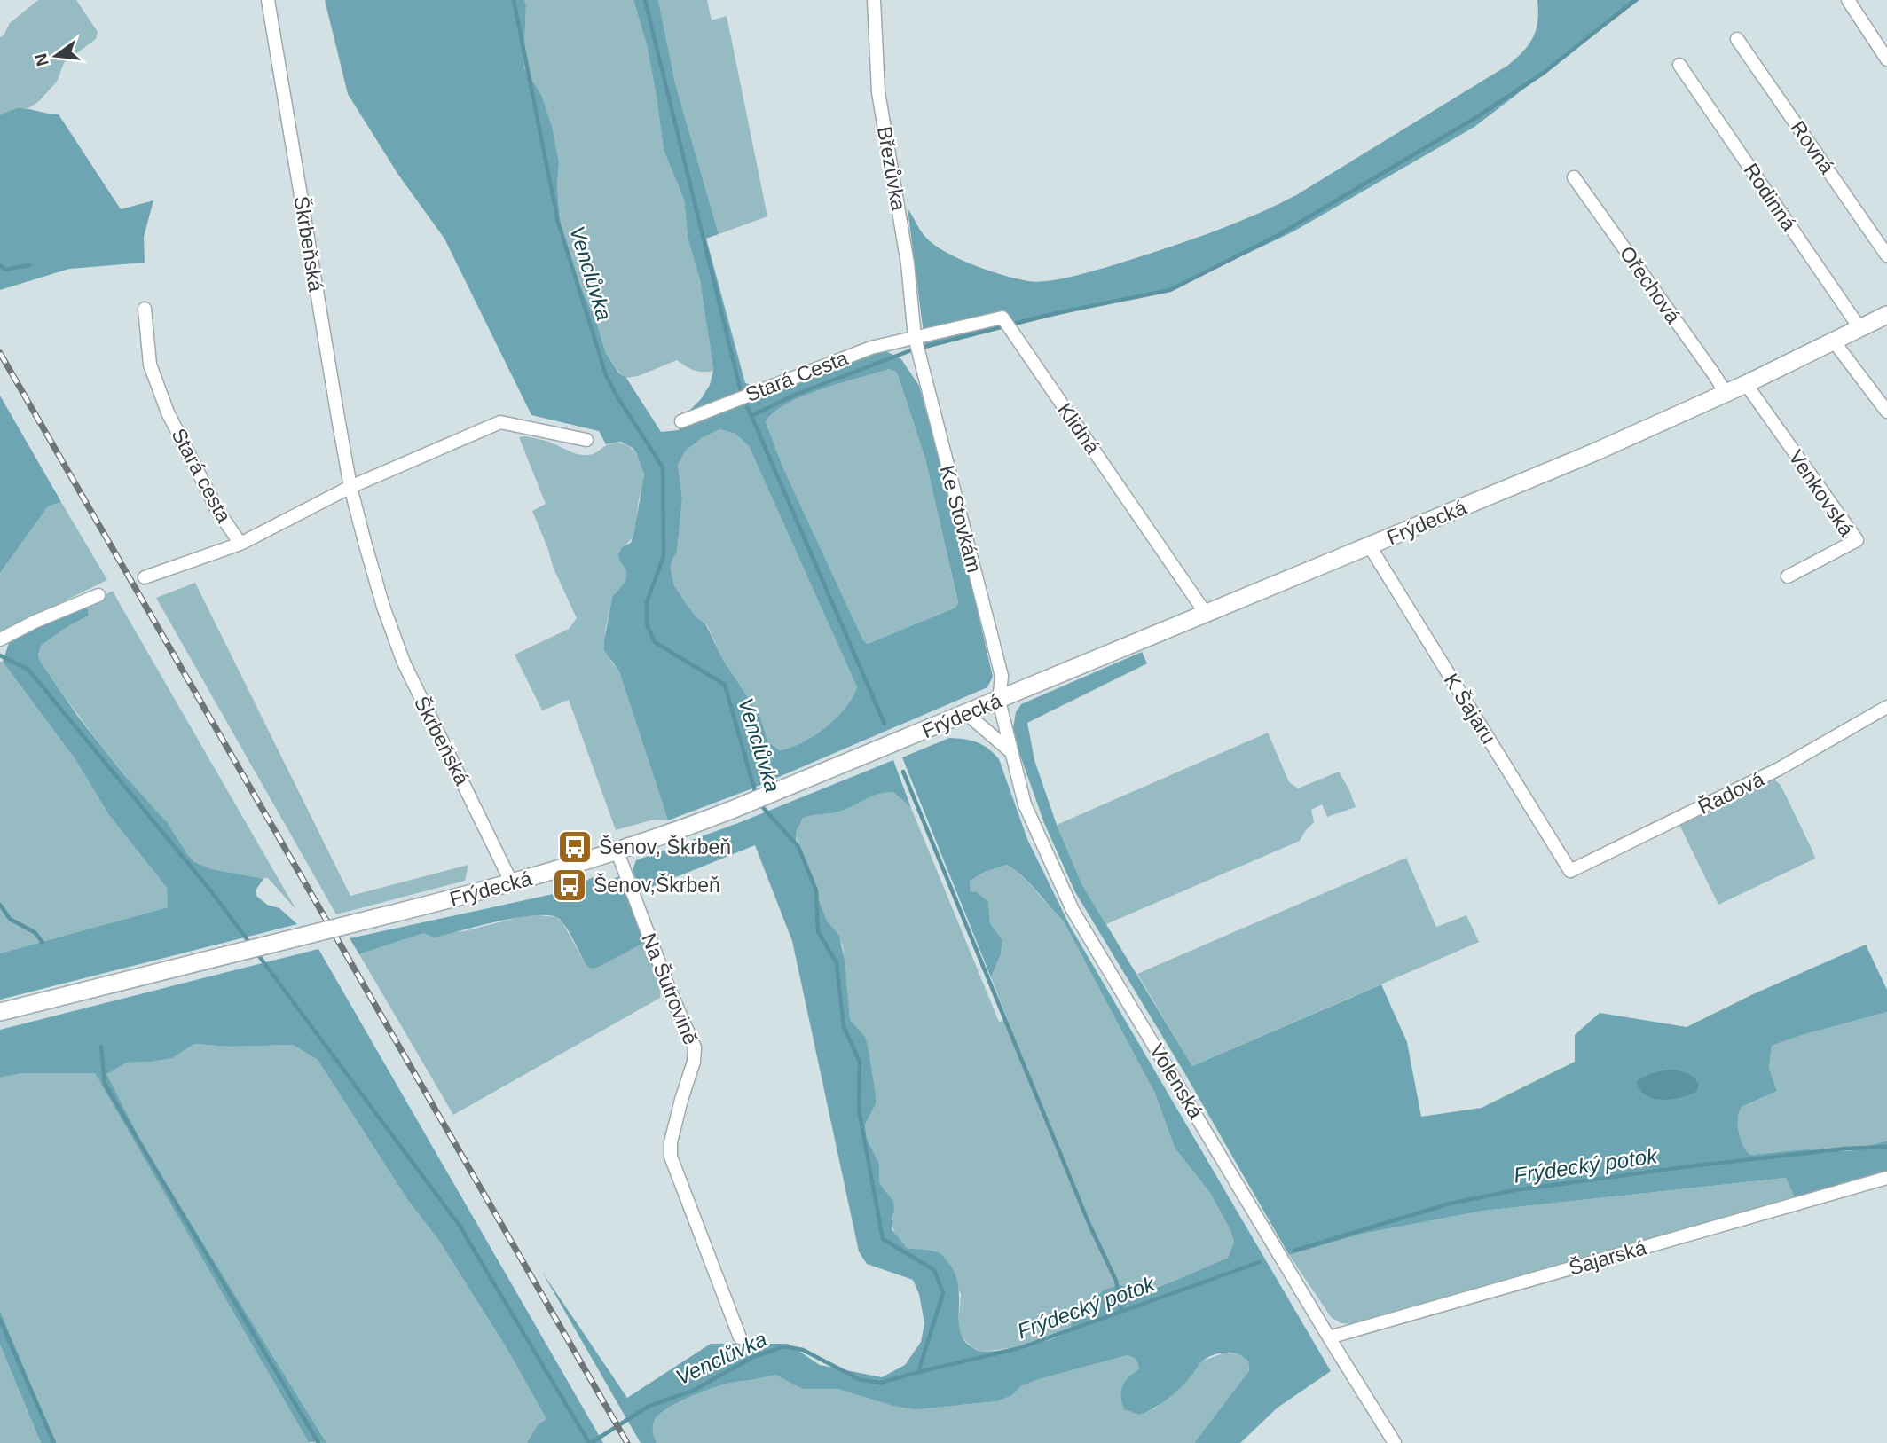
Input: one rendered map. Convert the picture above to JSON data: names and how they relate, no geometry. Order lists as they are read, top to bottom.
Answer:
{
  "streets": {
    "main road": ["Frýdecká"],
    "street": [
      "Rovná",
      "Březůvka",
      "Rodinná",
      "Škrbeňská",
      "Ořechová",
      "Stará Cesta",
      "Klidná",
      "Stará cesta",
      "Venkovská",
      "Ke Stovkám",
      "K Šajaru",
      "Řadová",
      "Na Šutrovině",
      "Volenská",
      "Šajarská"
    ]
  },
  "crossings": [
    ["Březůvka", "Stará Cesta"],
    ["Březůvka", "Klidná"],
    ["Březůvka", "Ke Stovkám"],
    ["Rodinná", "Frýdecká"],
    ["Škrbeňská", "Frýdecká"],
    ["Ořechová", "Frýdecká"],
    ["Stará Cesta", "Klidná"],
    ["Stará Cesta", "Ke Stovkám"],
    ["Klidná", "Ke Stovkám"],
    ["Klidná", "Frýdecká"],
    ["Venkovská", "Frýdecká"],
    ["Ke Stovkám", "Frýdecká"],
    ["Ke Stovkám", "Volenská"],
    ["Frýdecká", "K Šajaru"],
    ["Frýdecká", "Na Šutrovině"],
    ["Frýdecká", "Volenská"],
    ["K Šajaru", "Řadová"],
    ["Volenská", "Šajarská"]
  ],
  "water": ["Venclůvka", "Frýdecký potok"],
  "places": {
    "bus stop": ["Šenov, Škrbeň", "Šenov,Škrbeň"]
  },
  "north": "left"
}
